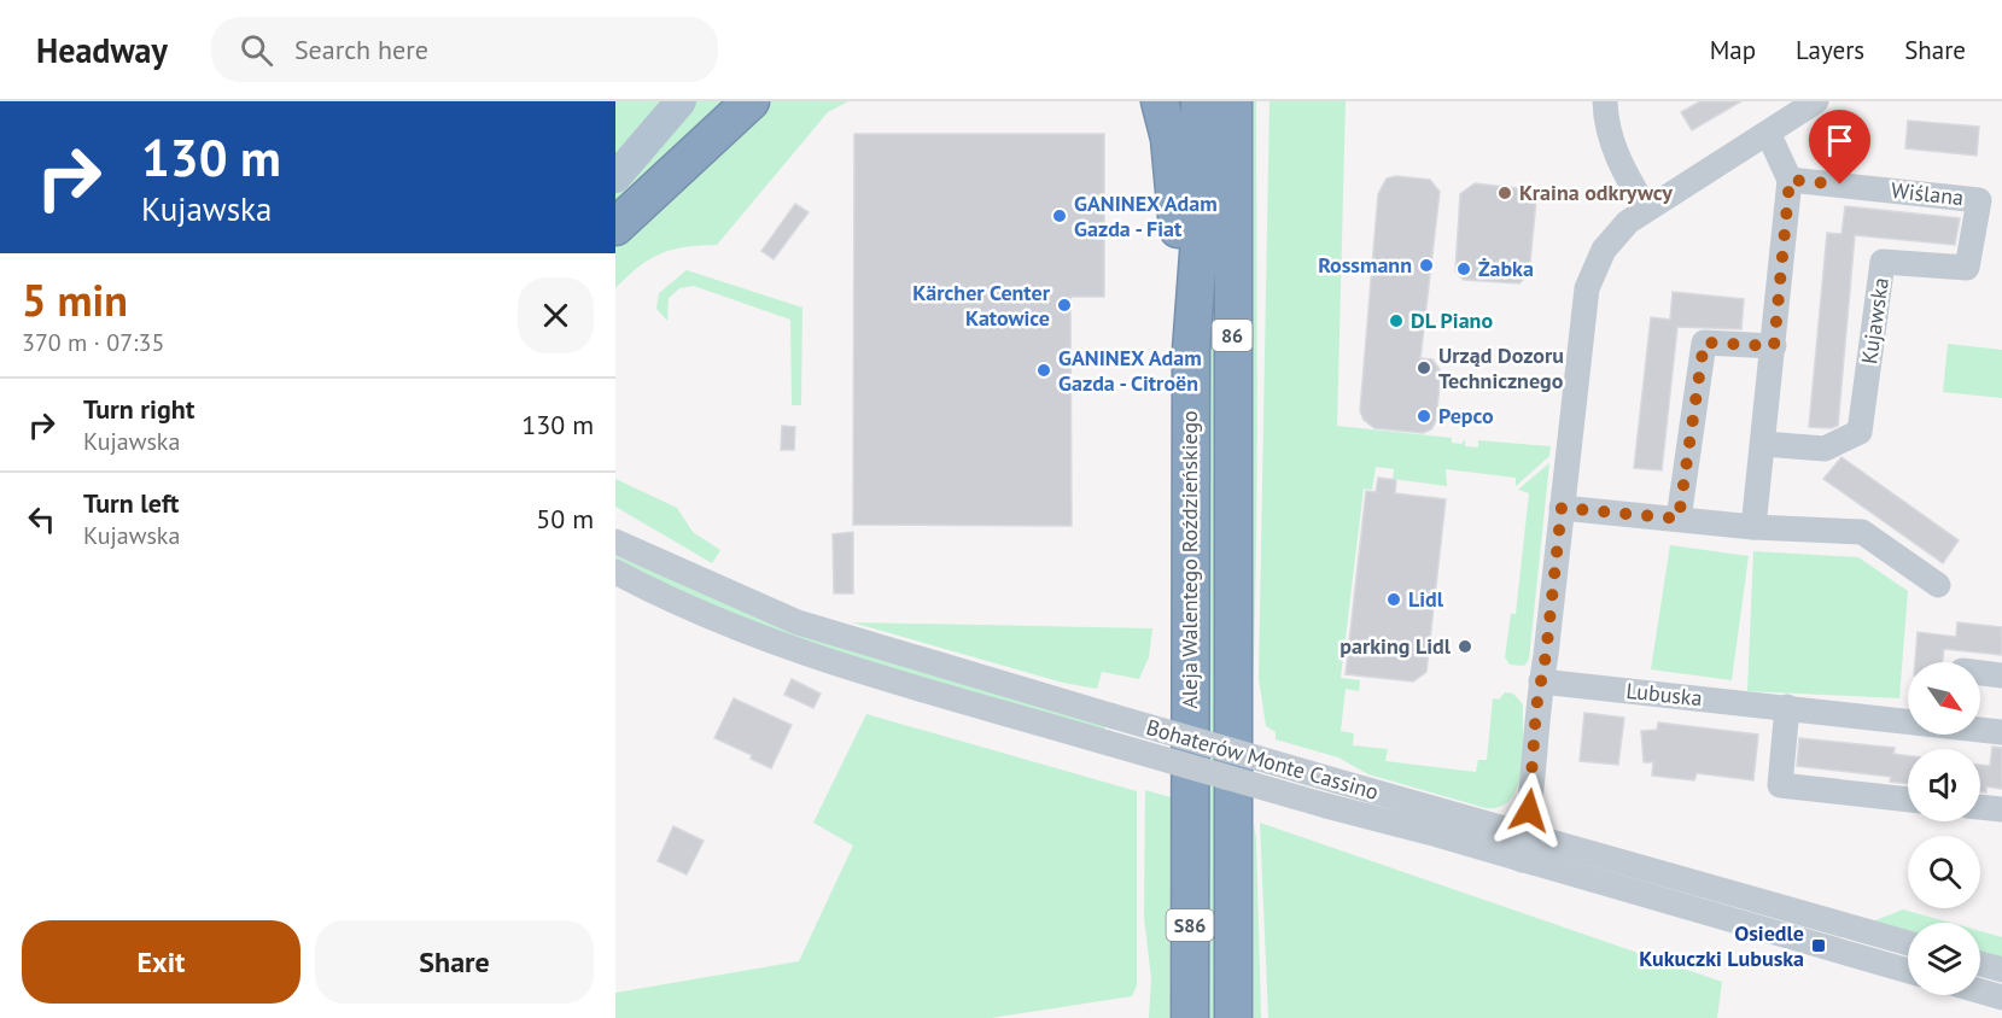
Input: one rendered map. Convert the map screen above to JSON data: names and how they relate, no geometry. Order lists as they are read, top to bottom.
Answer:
{
  "streets": {
    "highway": ["86", "Aleja Walentego Roździeńskiego", "S86"],
    "street": [
      "Wiślana",
      "Kujawska",
      "Lubuska",
      "Bohaterów Monte Cassino"
    ]
  },
  "crossings": [
    ["Wiślana", "Kujawska"]
  ],
  "places": {
    "other": [
      "Kraina odkrywcy",
      "GANINEX Adam Gazda - Fiat",
      "Rossmann",
      "Żabka",
      "Kärcher Center Katowice",
      "DL Piano",
      "Urząd Dozoru Technicznego",
      "GANINEX Adam Gazda - Citroën",
      "Pepco",
      "Lidl",
      "parking Lidl"
    ],
    "transit": ["Osiedle Kukuczki Lubuska"]
  },
  "north": "bottom right",
  "page": {
    "header": "Headway",
    "search": "Search here",
    "nav": ["Map", "Layers", "Share"],
    "turn": ["130 m", "Kujawska"],
    "heading": ["5 min", "370 m · 07:35"],
    "list": [
      {
        "name": "Turn right",
        "note": "Kujawska",
        "value": "130 m"
      },
      {
        "name": "Turn left",
        "note": "Kujawska",
        "value": "50 m"
      }
    ],
    "buttons": ["Exit", "Share"]
  }
}
